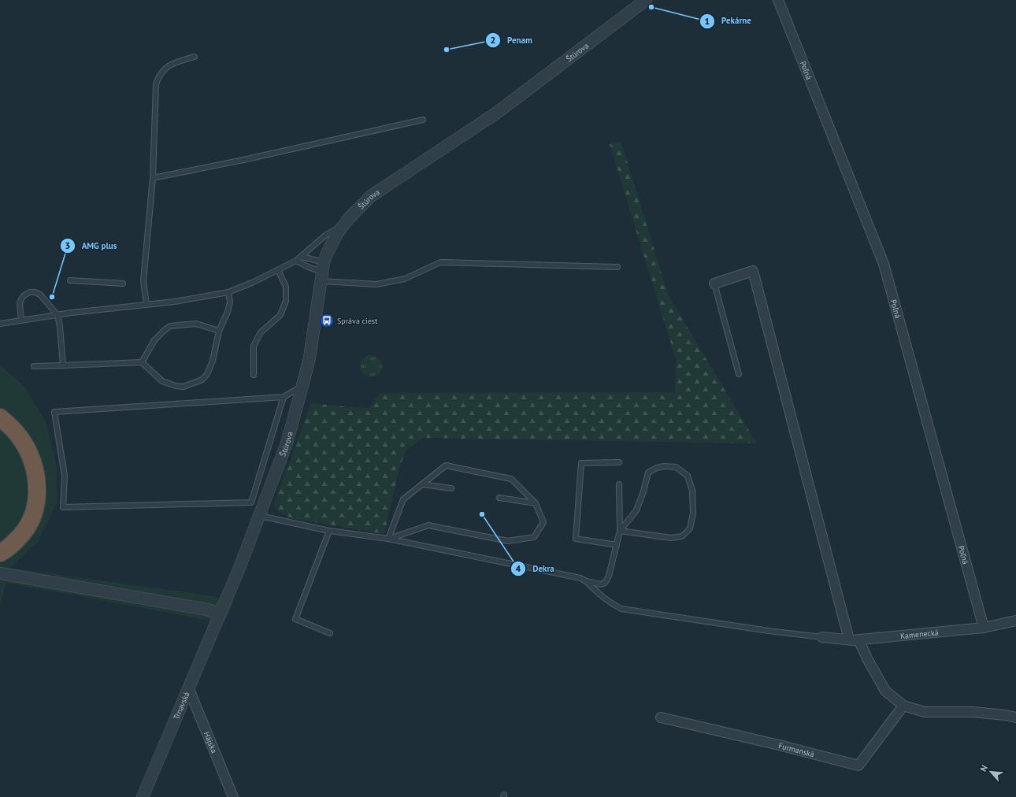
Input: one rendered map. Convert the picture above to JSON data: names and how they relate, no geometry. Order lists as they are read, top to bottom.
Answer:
{
  "streets": {
    "street": [
      "Štúrova",
      "Poľná",
      "Kamenecká",
      "Trnavská",
      "Hájska",
      "Furmanská"
    ]
  },
  "crossings": [
    ["Štúrova", "Trnavská"],
    ["Poľná", "Kamenecká"],
    ["Trnavská", "Hájska"]
  ],
  "places": {
    "other": [
      "Pekárne",
      "Penam",
      "AMG plus",
      "Dekra"
    ],
    "bus stop": ["Správa ciest"]
  },
  "north": "top left"
}
